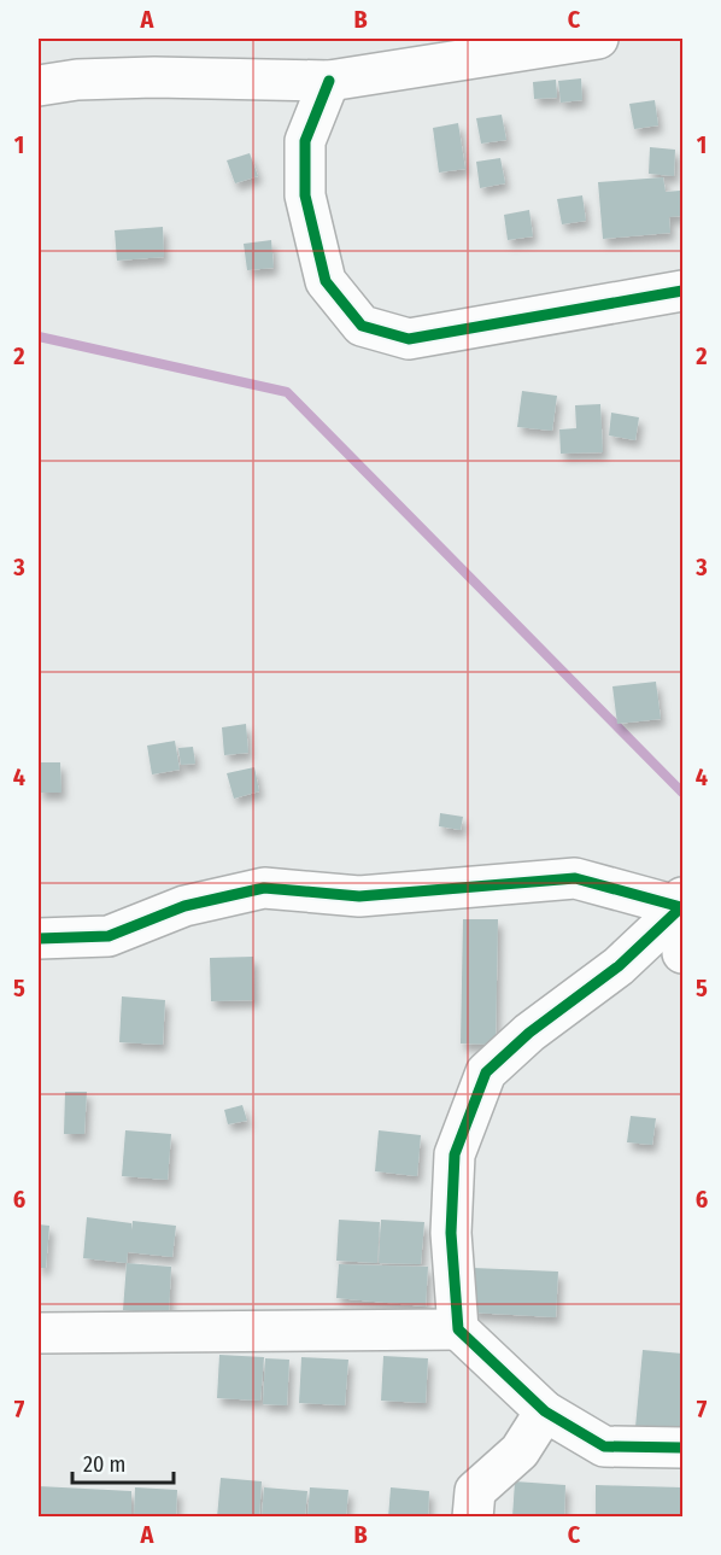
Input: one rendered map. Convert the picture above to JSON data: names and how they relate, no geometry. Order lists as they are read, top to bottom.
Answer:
{
  "scale_bar": "20 m",
  "grid": {
    "columns": ["A", "B", "C"],
    "rows": [
      "1",
      "2",
      "3",
      "4",
      "5",
      "6",
      "7"
    ]
  }
}
